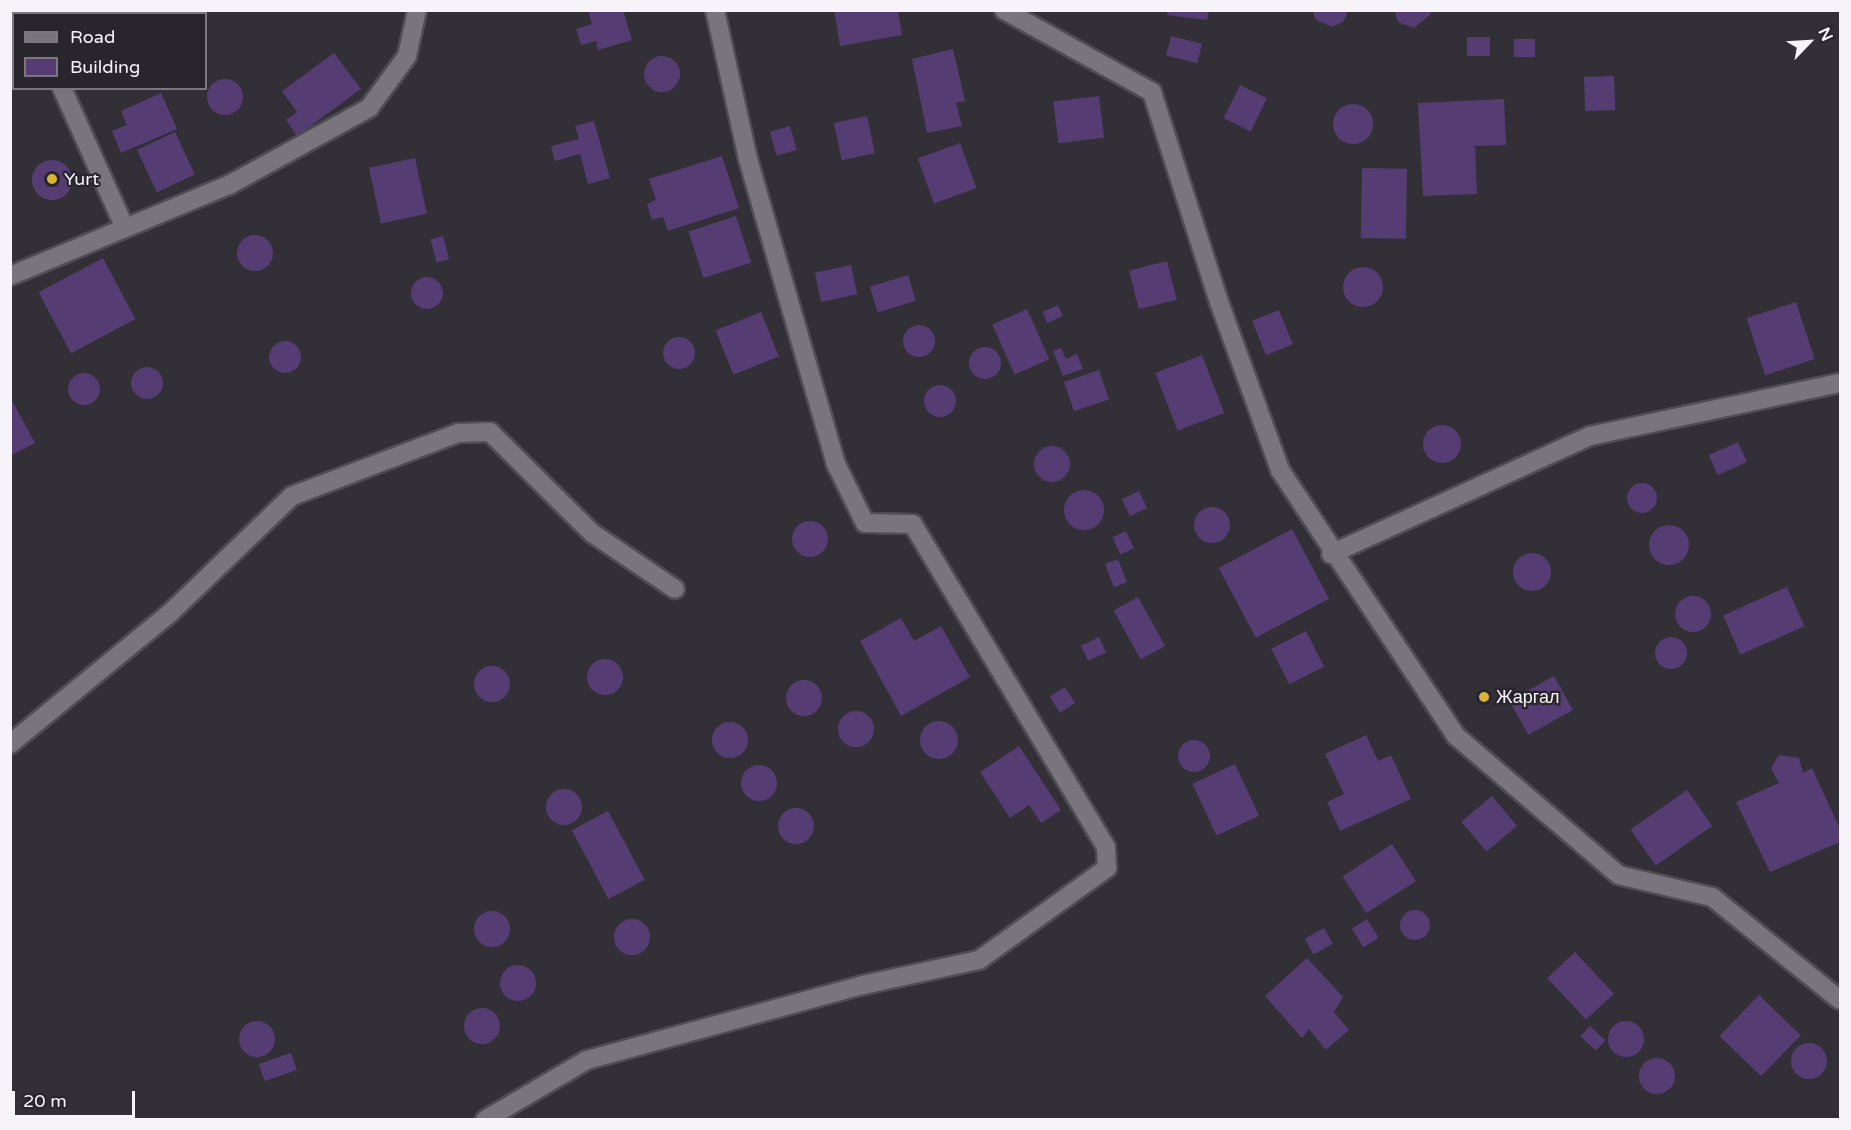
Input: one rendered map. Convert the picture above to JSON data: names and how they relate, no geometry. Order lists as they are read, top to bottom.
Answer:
{
  "places": ["Yurt", "Жаргал"],
  "legend": ["Road", "Building"],
  "scale_bar": "20 m",
  "north": "top right"
}
